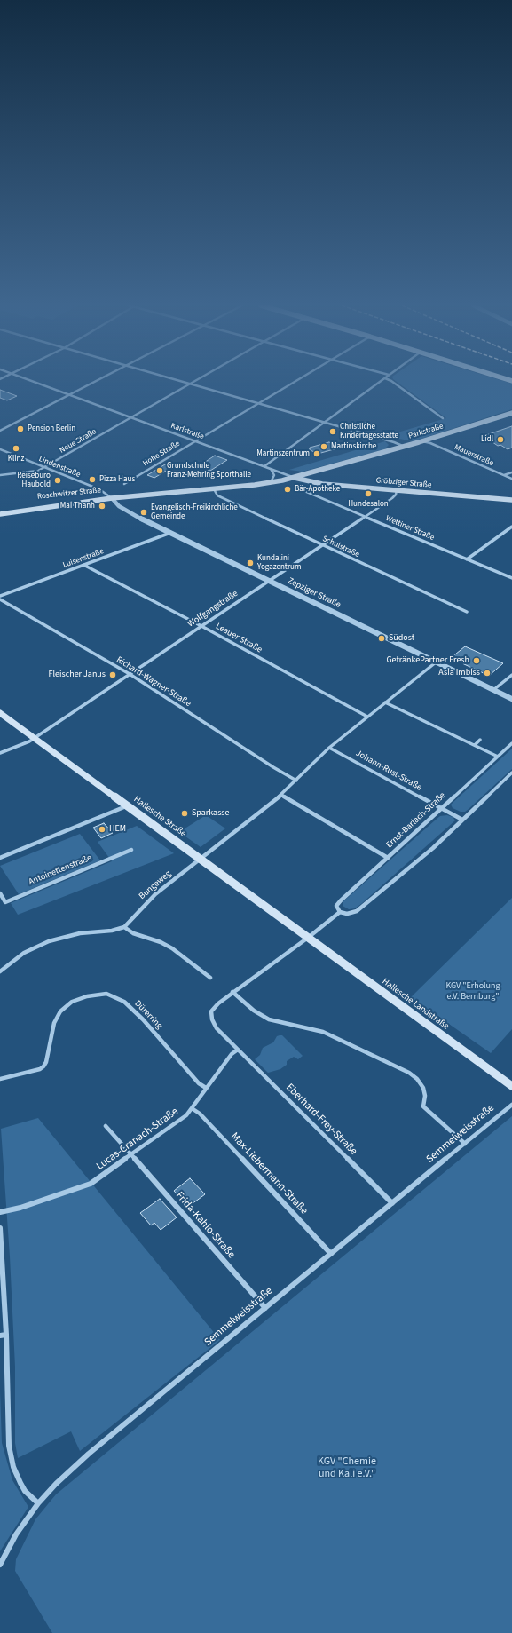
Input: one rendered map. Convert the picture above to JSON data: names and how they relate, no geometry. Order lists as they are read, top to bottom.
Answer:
{
  "streets": {
    "main road": [
      "Parkstraße",
      "Gröbziger Straße",
      "Roschwitzer Straße",
      "Hallesche Straße",
      "Hallesche Landstraße"
    ],
    "street": [
      "Karlstraße",
      "Neue Straße",
      "Hohe Straße",
      "Mauerstraße",
      "Lindenstraße",
      "Wettiner Straße",
      "Schulstraße",
      "Luisenstraße",
      "Zepziger Straße",
      "Wolfgangstraße",
      "Leauer Straße",
      "Richard-Wagner-Straße",
      "Johann-Rust-Straße",
      "Ernst-Barlach-Straße",
      "Antoinettenstraße",
      "Bungeweg",
      "Dürerring",
      "Eberhard-Frey-Straße",
      "Semmelweisstraße",
      "Lucas-Cranach-Straße",
      "Max-Liebermann-Straße",
      "Frida-Kahlo-Straße"
    ]
  },
  "crossings": [
    ["Karlstraße", "Parkstraße"],
    ["Karlstraße", "Neue Straße"],
    ["Karlstraße", "Hohe Straße"],
    ["Karlstraße", "Gröbziger Straße"],
    ["Parkstraße", "Mauerstraße"],
    ["Parkstraße", "Lindenstraße"],
    ["Parkstraße", "Gröbziger Straße"],
    ["Parkstraße", "Roschwitzer Straße"],
    ["Parkstraße", "Schulstraße"],
    ["Parkstraße", "Zepziger Straße"],
    ["Neue Straße", "Lindenstraße"],
    ["Lindenstraße", "Roschwitzer Straße"],
    ["Lindenstraße", "Zepziger Straße"],
    ["Gröbziger Straße", "Wolfgangstraße"],
    ["Roschwitzer Straße", "Zepziger Straße"],
    ["Wettiner Straße", "Wolfgangstraße"],
    ["Schulstraße", "Wolfgangstraße"],
    ["Luisenstraße", "Zepziger Straße"],
    ["Luisenstraße", "Leauer Straße"],
    ["Zepziger Straße", "Wolfgangstraße"],
    ["Wolfgangstraße", "Leauer Straße"],
    ["Wolfgangstraße", "Richard-Wagner-Straße"],
    ["Wolfgangstraße", "Hallesche Straße"],
    ["Johann-Rust-Straße", "Ernst-Barlach-Straße"],
    ["Hallesche Straße", "Bungeweg"],
    ["Hallesche Straße", "Hallesche Landstraße"],
    ["Dürerring", "Lucas-Cranach-Straße"],
    ["Eberhard-Frey-Straße", "Semmelweisstraße"],
    ["Eberhard-Frey-Straße", "Lucas-Cranach-Straße"],
    ["Semmelweisstraße", "Max-Liebermann-Straße"],
    ["Semmelweisstraße", "Frida-Kahlo-Straße"],
    ["Lucas-Cranach-Straße", "Max-Liebermann-Straße"],
    ["Lucas-Cranach-Straße", "Frida-Kahlo-Straße"]
  ],
  "parks": ["KGV \"Erholung e.V. Bernburg\"", "KGV \"Chemie und Kali e.V.\""],
  "places": [
    "Pension Berlin",
    "Christliche Kindertagesstätte",
    "Lidl",
    "Martinskirche",
    "Klinz",
    "Martinszentrum",
    "Grundschule Franz-Mehring Sporthalle",
    "Pizza Haus",
    "Reisebüro Haubold",
    "Bär-Apotheke",
    "Hundesalon",
    "Mai Thanh",
    "Evangelisch-Freikirchliche Gemeinde",
    "Kundalini Yogazentrum",
    "Südost",
    "GetränkePartner Fresh",
    "Asia Imbiss",
    "Fleischer Janus",
    "Sparkasse",
    "HEM"
  ]
}
